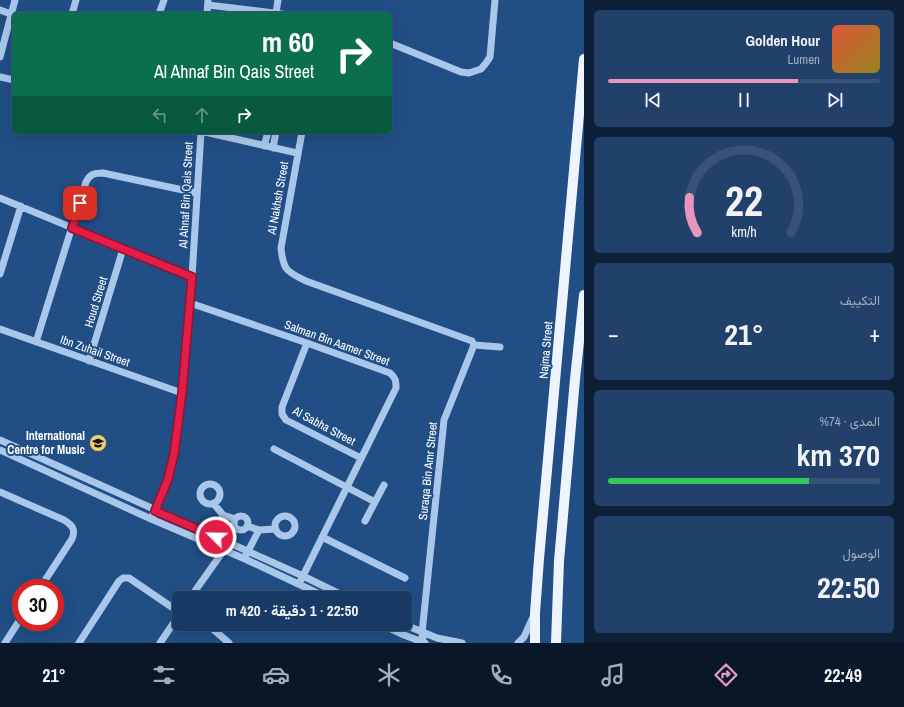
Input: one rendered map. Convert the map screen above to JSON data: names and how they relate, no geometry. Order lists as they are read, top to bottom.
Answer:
{
  "streets": {
    "main road": ["Najma Street"],
    "street": [
      "Al Ahnaf Bin Qais Street",
      "Al Nakhsh Street",
      "Houd Street",
      "Salman Bin Aamer Street",
      "Ibn Zuhail Street",
      "Al Sabha Street",
      "Suraqa Bin Amr Street"
    ]
  },
  "crossings": [
    ["Al Ahnaf Bin Qais Street", "Salman Bin Aamer Street"],
    ["Al Ahnaf Bin Qais Street", "Ibn Zuhail Street"],
    ["Al Nakhsh Street", "Suraqa Bin Amr Street"],
    ["Houd Street", "Ibn Zuhail Street"],
    ["Salman Bin Aamer Street", "Al Sabha Street"]
  ],
  "places": {
    "school or university": ["International Centre for Music"]
  },
  "page": {
    "turn": ["60 m", "Al Ahnaf Bin Qais Street"],
    "song": ["Golden Hour", "Lumen"],
    "tile": [
      "التكييف",
      ["المدى · 74%", "370 km"],
      ["الوصول", "22:50"]
    ],
    "heat": ["−", "21°", "+"],
    "limit": "30",
    "trip": "22:50 · 1 دقيقة · 420 m",
    "tabs": ["22:49", "21°"],
    "gauge": ["22", "km/h"]
  }
}
